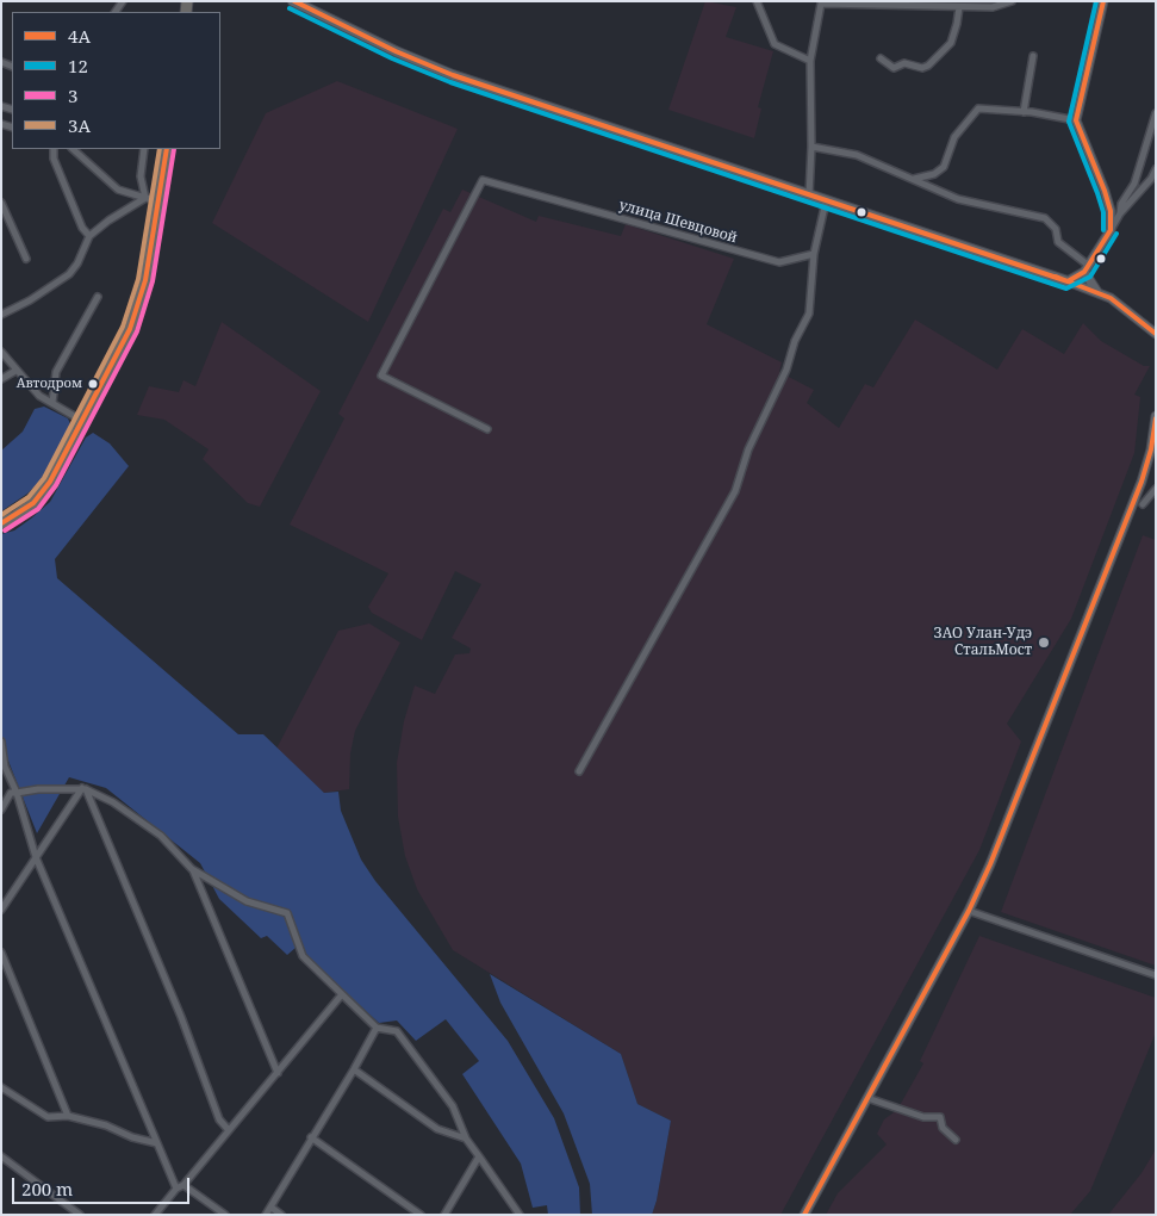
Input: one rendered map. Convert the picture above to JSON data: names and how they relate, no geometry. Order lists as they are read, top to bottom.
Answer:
{
  "streets": {
    "street": ["улица Шевцовой"]
  },
  "places": ["Автодром", "ЗАО Улан-Удэ СтальМост"],
  "lines": [
    "transit line 4А",
    "transit line 12",
    "transit line 3",
    "transit line 3А"
  ],
  "legend": [
    "4А",
    "12",
    "3",
    "3А"
  ],
  "scale_bar": "200 m"
}
